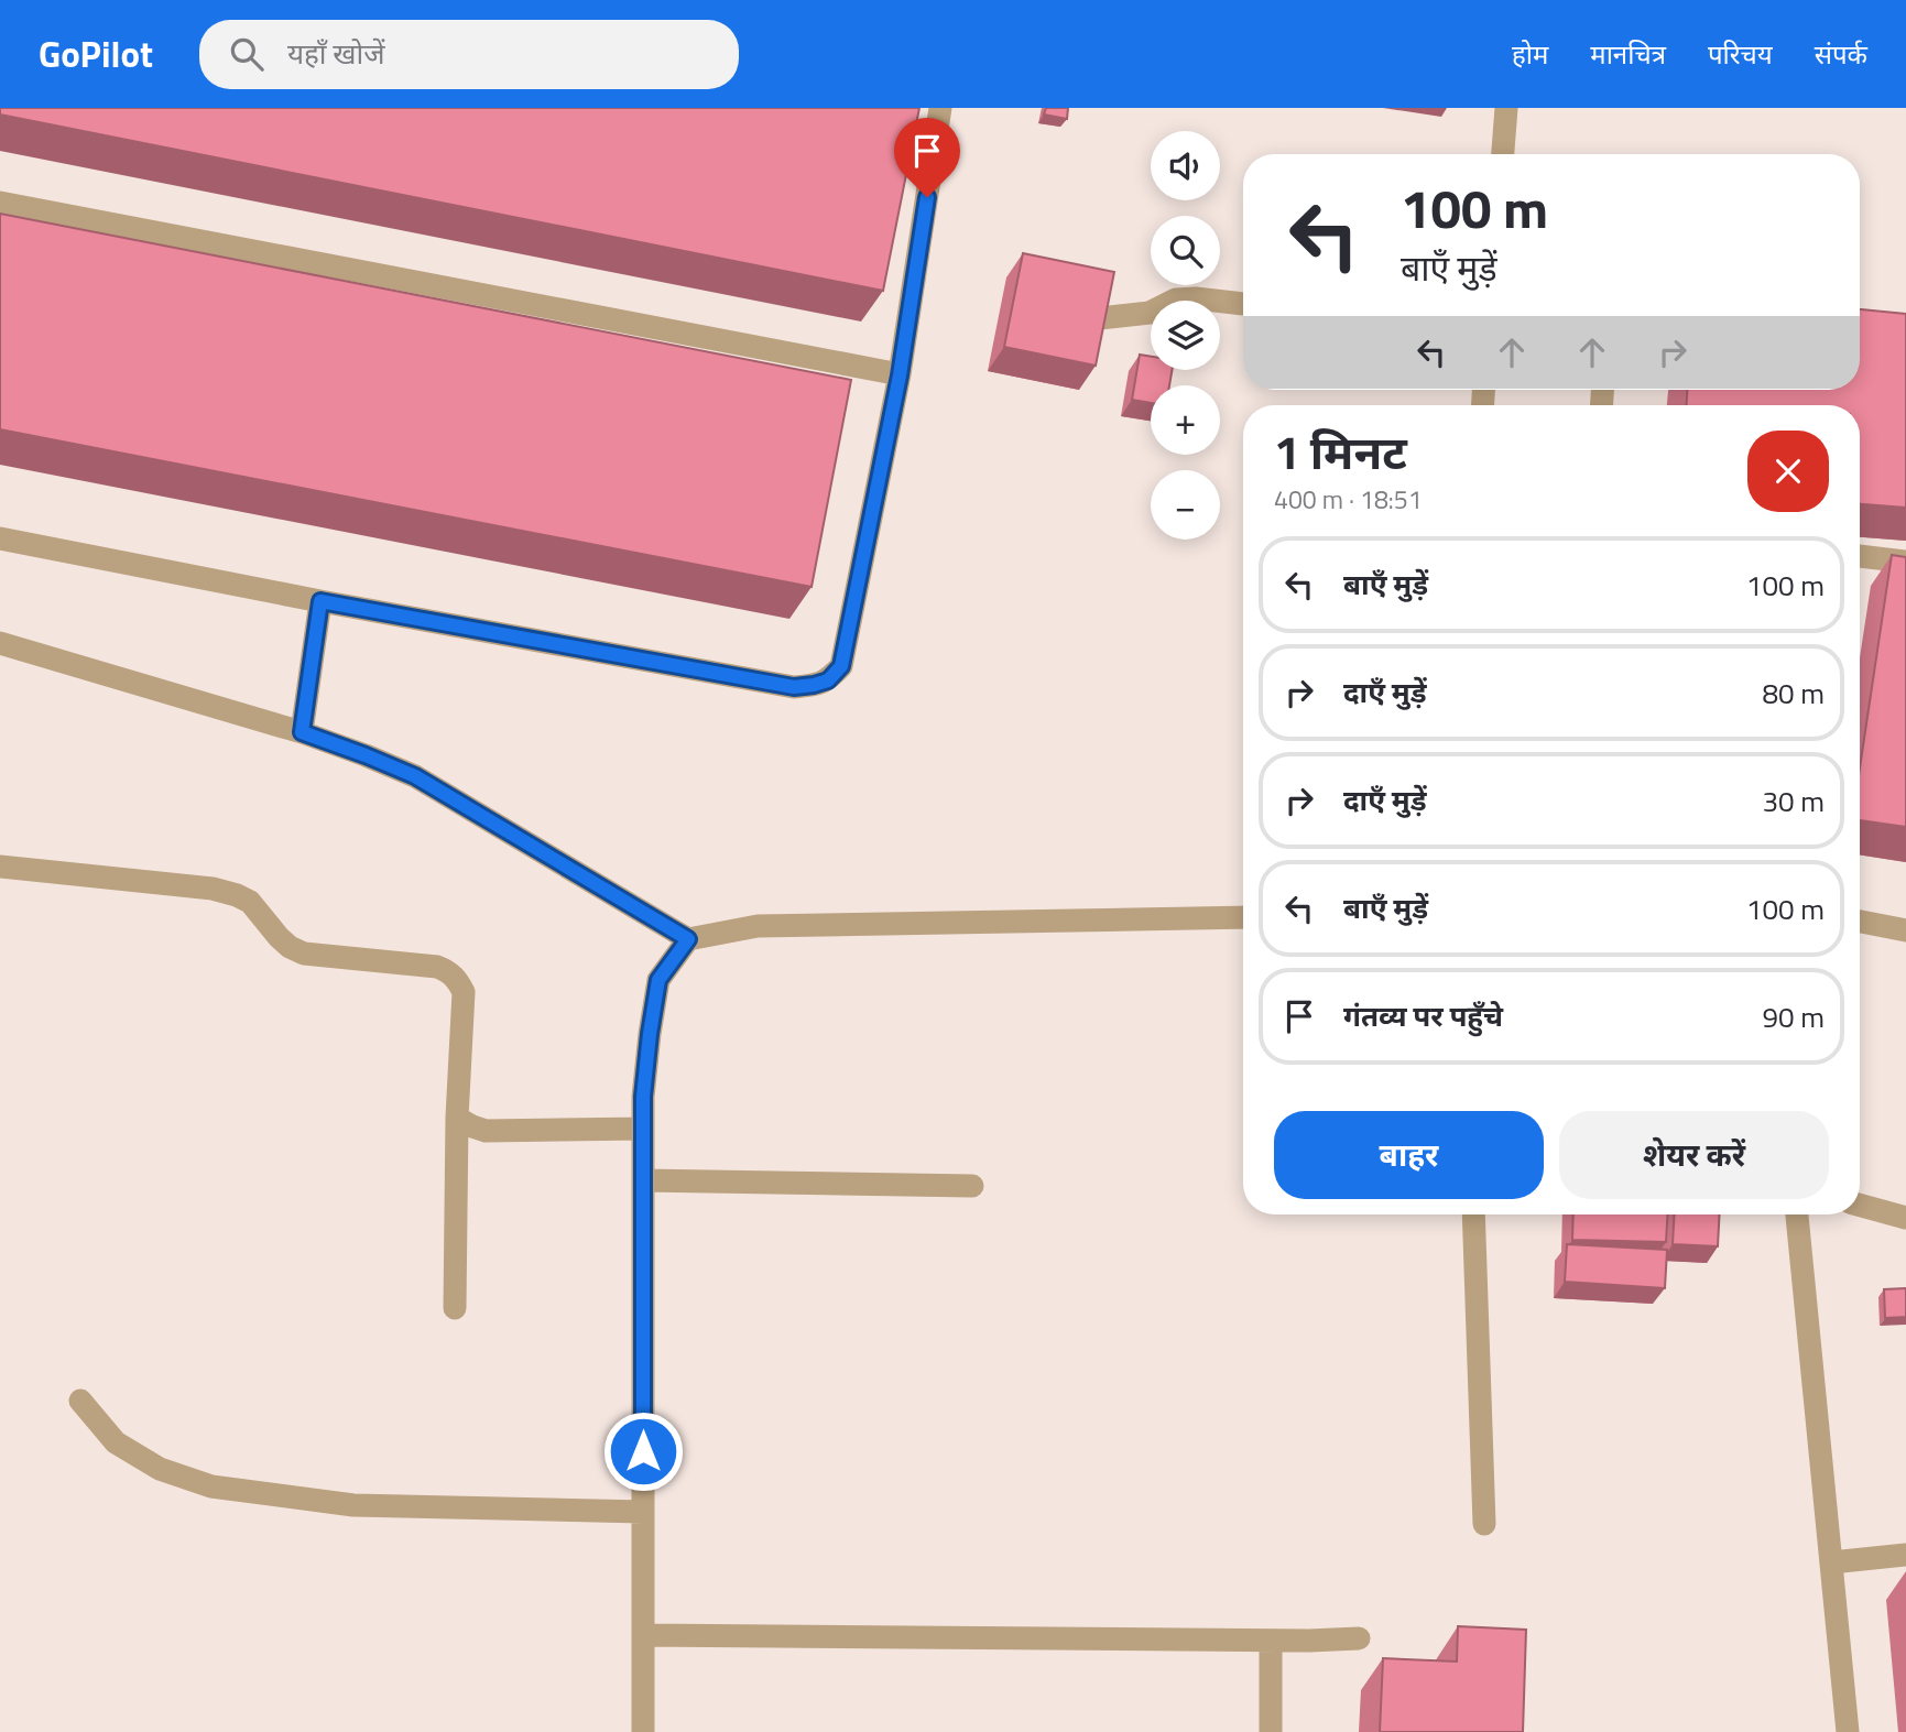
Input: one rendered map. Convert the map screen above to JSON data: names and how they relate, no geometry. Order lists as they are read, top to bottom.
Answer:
{
  "page": {
    "header": "GoPilot",
    "search": "यहाँ खोजें",
    "nav": [
      "होम",
      "मानचित्र",
      "परिचय",
      "संपर्क"
    ],
    "map_buttons": ["+", "−"],
    "turn": ["100 m", "बाएँ मुड़ें"],
    "heading": ["1 मिनट", "400 m · 18:51"],
    "list": [
      {
        "name": "बाएँ मुड़ें",
        "value": "100 m"
      },
      {
        "name": "दाएँ मुड़ें",
        "value": "80 m"
      },
      {
        "name": "दाएँ मुड़ें",
        "value": "30 m"
      },
      {
        "name": "बाएँ मुड़ें",
        "value": "100 m"
      },
      {
        "name": "गंतव्य पर पहुँचे",
        "value": "90 m"
      }
    ],
    "buttons": ["बाहर", "शेयर करें"]
  }
}
